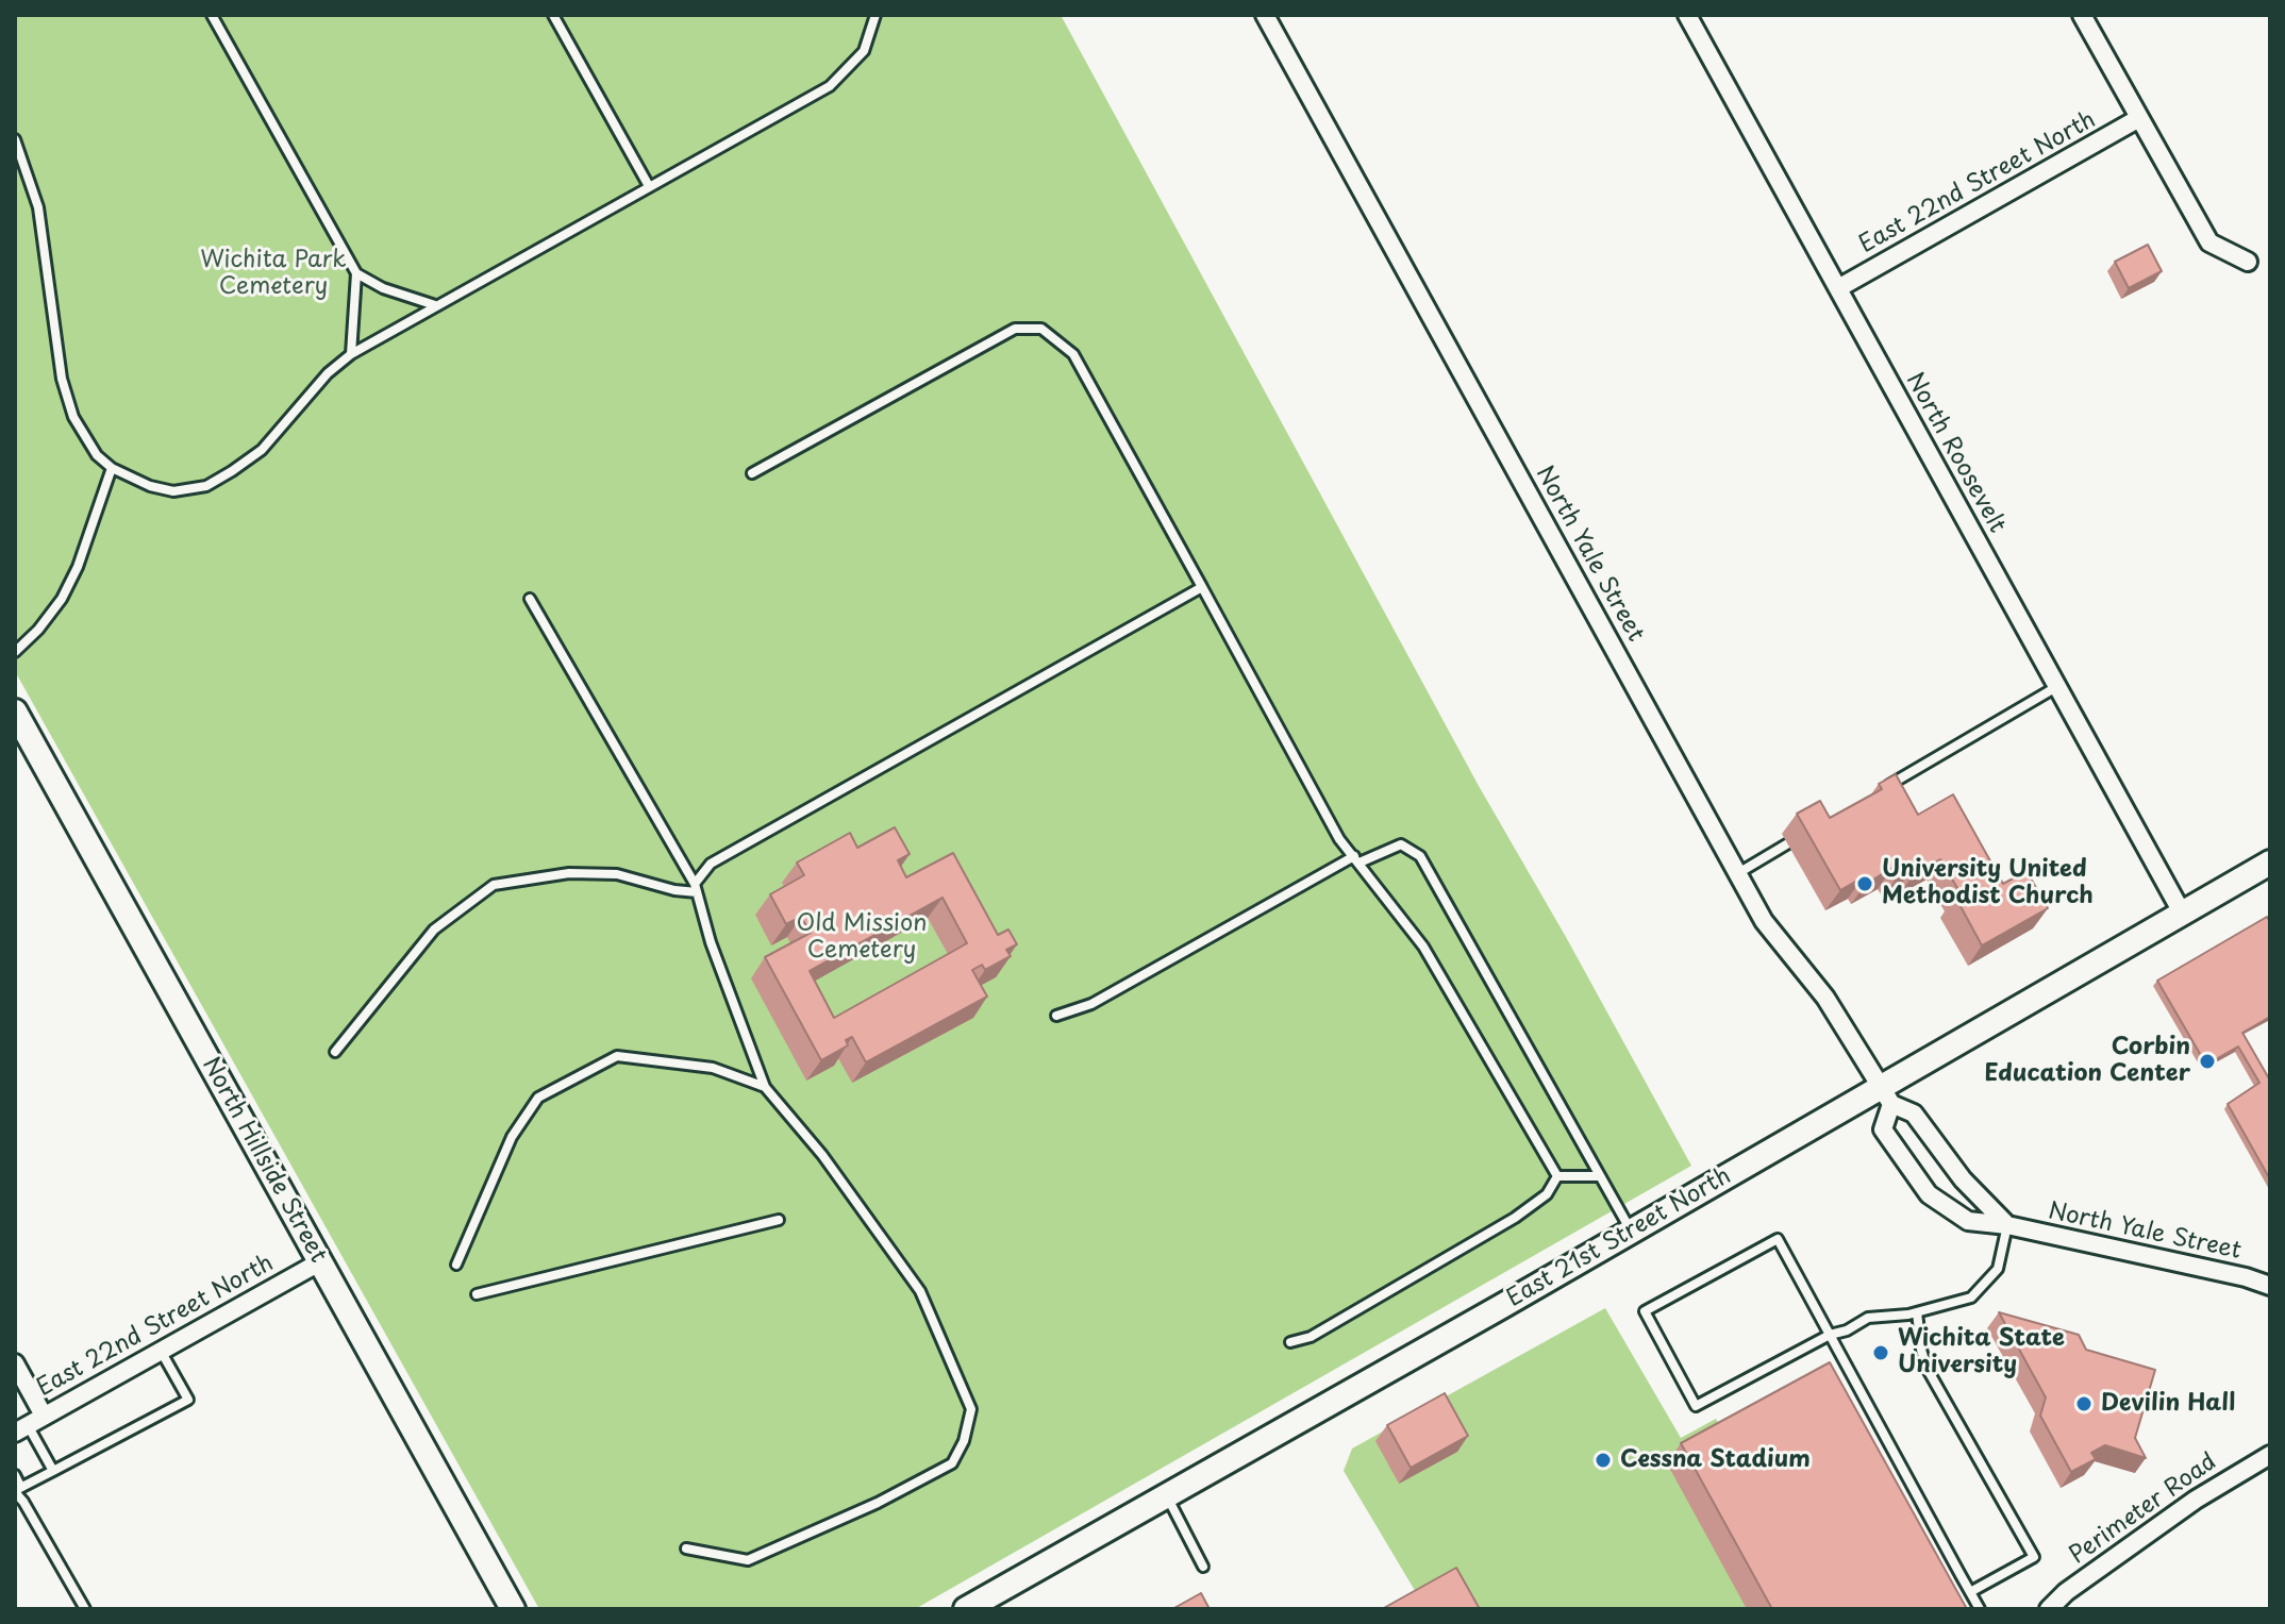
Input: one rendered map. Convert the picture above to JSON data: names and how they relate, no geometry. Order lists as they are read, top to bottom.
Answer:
{
  "streets": {
    "main road": ["North Hillside Street", "East 21st Street North"],
    "street": [
      "East 22nd Street North",
      "North Roosevelt",
      "North Yale Street",
      "Perimeter Road"
    ]
  },
  "crossings": [
    ["East 22nd Street North", "North Roosevelt"],
    ["East 22nd Street North", "North Hillside Street"],
    ["North Roosevelt", "East 21st Street North"],
    ["North Yale Street", "East 21st Street North"]
  ],
  "parks": ["Wichita Park Cemetery", "Old Mission Cemetery"],
  "places": [
    "University United Methodist Church",
    "Corbin Education Center",
    "Wichita State University",
    "Devilin Hall",
    "Cessna Stadium"
  ]
}
